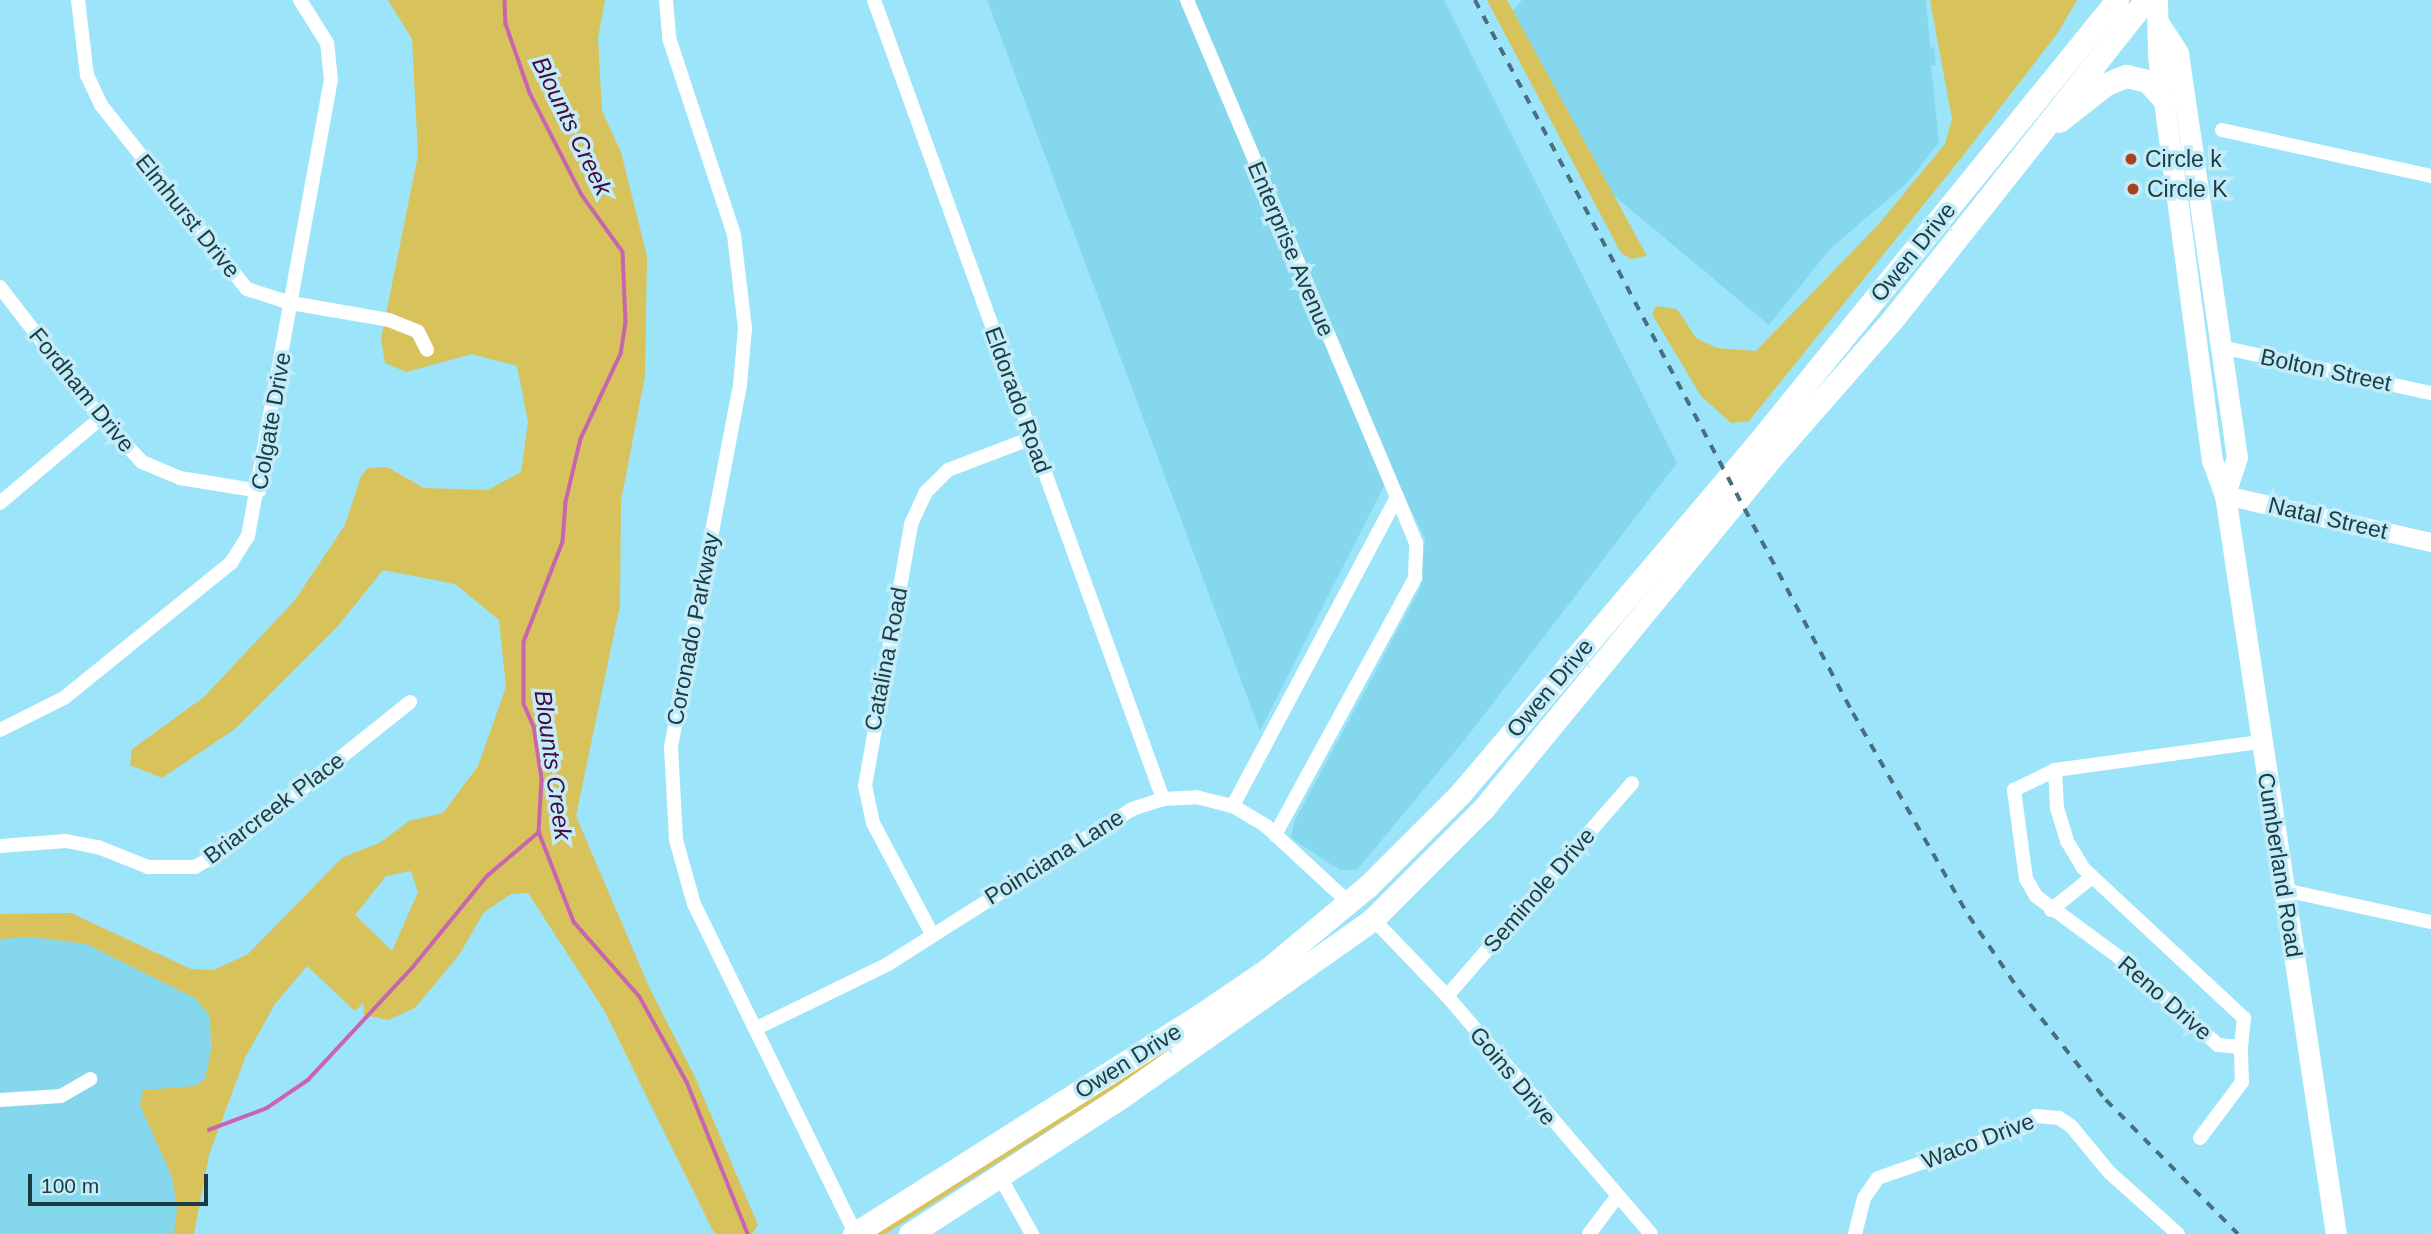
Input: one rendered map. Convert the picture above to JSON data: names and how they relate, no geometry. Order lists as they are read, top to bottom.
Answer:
{
  "streets": {
    "highway": ["Owen Drive"],
    "main road": ["Natal Street", "Cumberland Road"],
    "street": [
      "Elmhurst Drive",
      "Enterprise Avenue",
      "Bolton Street",
      "Fordham Drive",
      "Eldorado Road",
      "Colgate Drive",
      "Coronado Parkway",
      "Catalina Road",
      "Briarcreek Place",
      "Poinciana Lane",
      "Seminole Drive",
      "Reno Drive",
      "Goins Drive",
      "Waco Drive"
    ]
  },
  "crossings": [
    ["Elmhurst Drive", "Colgate Drive"],
    ["Enterprise Avenue", "Poinciana Lane"],
    ["Owen Drive", "Coronado Parkway"],
    ["Owen Drive", "Poinciana Lane"],
    ["Owen Drive", "Goins Drive"],
    ["Bolton Street", "Cumberland Road"],
    ["Fordham Drive", "Colgate Drive"],
    ["Eldorado Road", "Catalina Road"],
    ["Eldorado Road", "Poinciana Lane"],
    ["Natal Street", "Cumberland Road"],
    ["Coronado Parkway", "Poinciana Lane"],
    ["Catalina Road", "Poinciana Lane"],
    ["Cumberland Road", "Reno Drive"],
    ["Seminole Drive", "Goins Drive"]
  ],
  "water": ["Blounts Creek"],
  "places": ["Circle k", "Circle K"],
  "scale_bar": "100 m"
}
